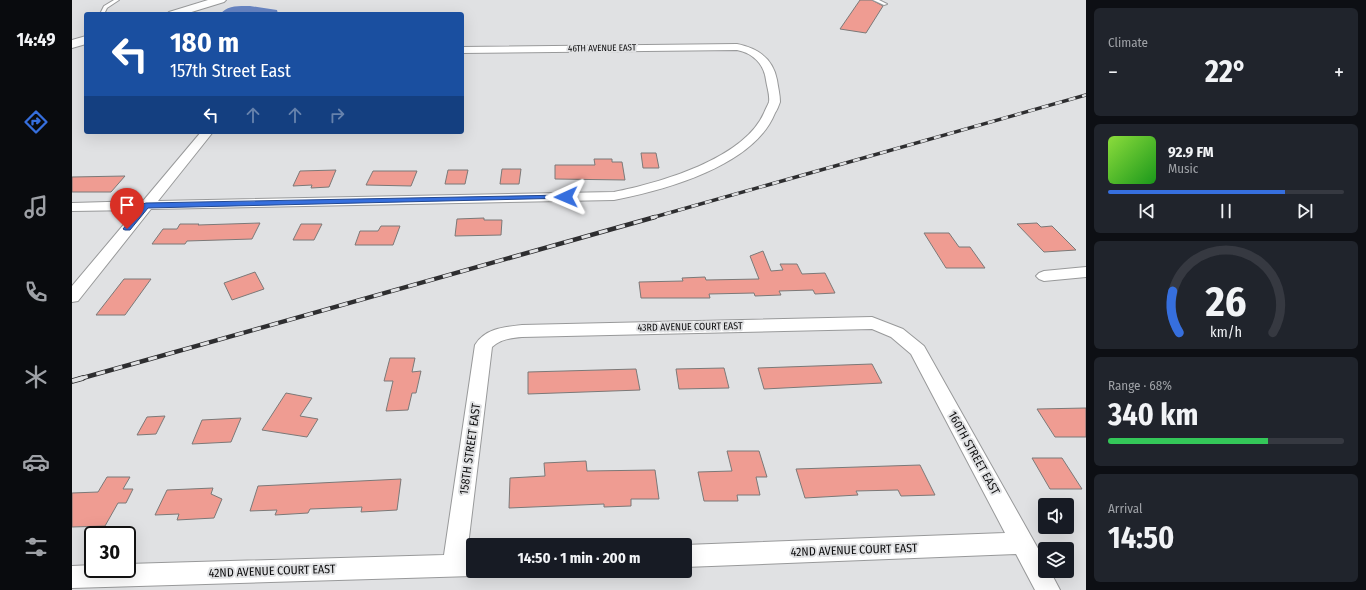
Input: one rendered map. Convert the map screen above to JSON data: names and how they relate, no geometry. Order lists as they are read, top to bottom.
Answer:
{
  "streets": {
    "street": [
      "46TH AVENUE EAST",
      "43RD AVENUE COURT EAST",
      "158TH STREET EAST",
      "160TH STREET EAST",
      "42ND AVENUE COURT EAST"
    ]
  },
  "crossings": [
    ["43RD AVENUE COURT EAST", "158TH STREET EAST"],
    ["43RD AVENUE COURT EAST", "160TH STREET EAST"],
    ["158TH STREET EAST", "42ND AVENUE COURT EAST"],
    ["160TH STREET EAST", "42ND AVENUE COURT EAST"]
  ],
  "page": {
    "tabs": "14:49",
    "tile": [
      "Climate",
      ["Range · 68%", "340 km"],
      ["Arrival", "14:50"]
    ],
    "turn": ["180 m", "157th Street East"],
    "heat": ["−", "22°", "+"],
    "song": ["92.9 FM", "Music"],
    "limit": "30",
    "trip": "14:50 · 1 min · 200 m",
    "gauge": ["26", "km/h"]
  }
}
